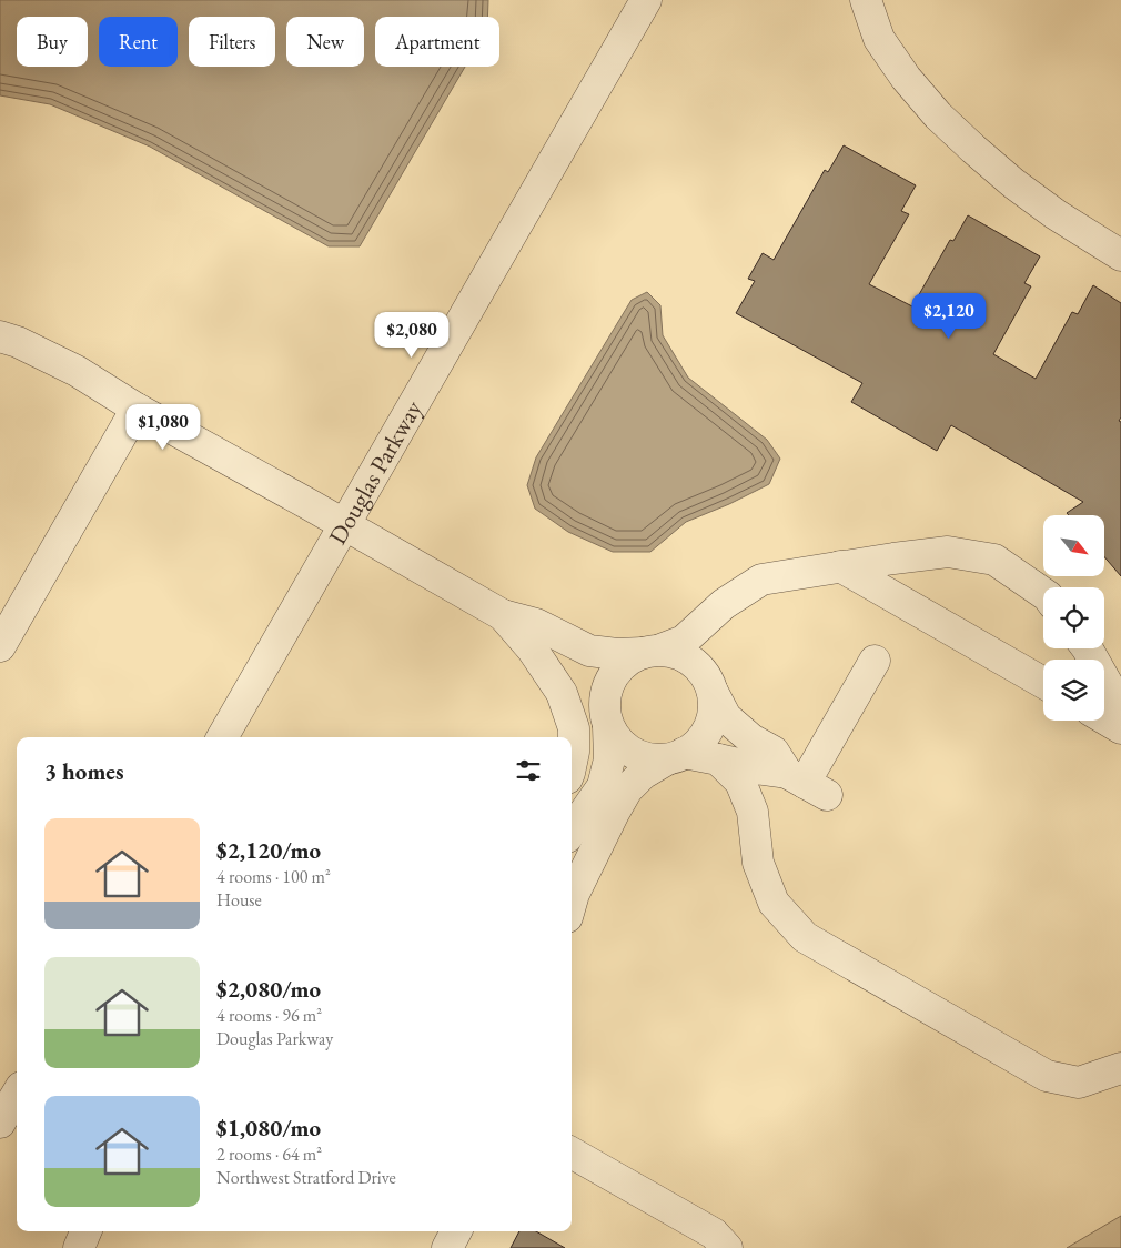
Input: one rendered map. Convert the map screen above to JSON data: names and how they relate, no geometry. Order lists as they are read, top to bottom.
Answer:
{
  "streets": {
    "street": ["Douglas Parkway"]
  },
  "north": "bottom right",
  "page": {
    "chip": [
      "Buy",
      "Rent",
      "Filters",
      "New",
      "Apartment"
    ],
    "price": ["$2,120", "$2,080", "$1,080"],
    "heading": "3 homes",
    "list": [
      {
        "name": "$2,120/mo",
        "note": "4 rooms · 100 m² · House"
      },
      {
        "name": "$2,080/mo",
        "note": "4 rooms · 96 m² · Douglas Parkway"
      },
      {
        "name": "$1,080/mo",
        "note": "2 rooms · 64 m² · Northwest Stratford Drive"
      }
    ]
  }
}
